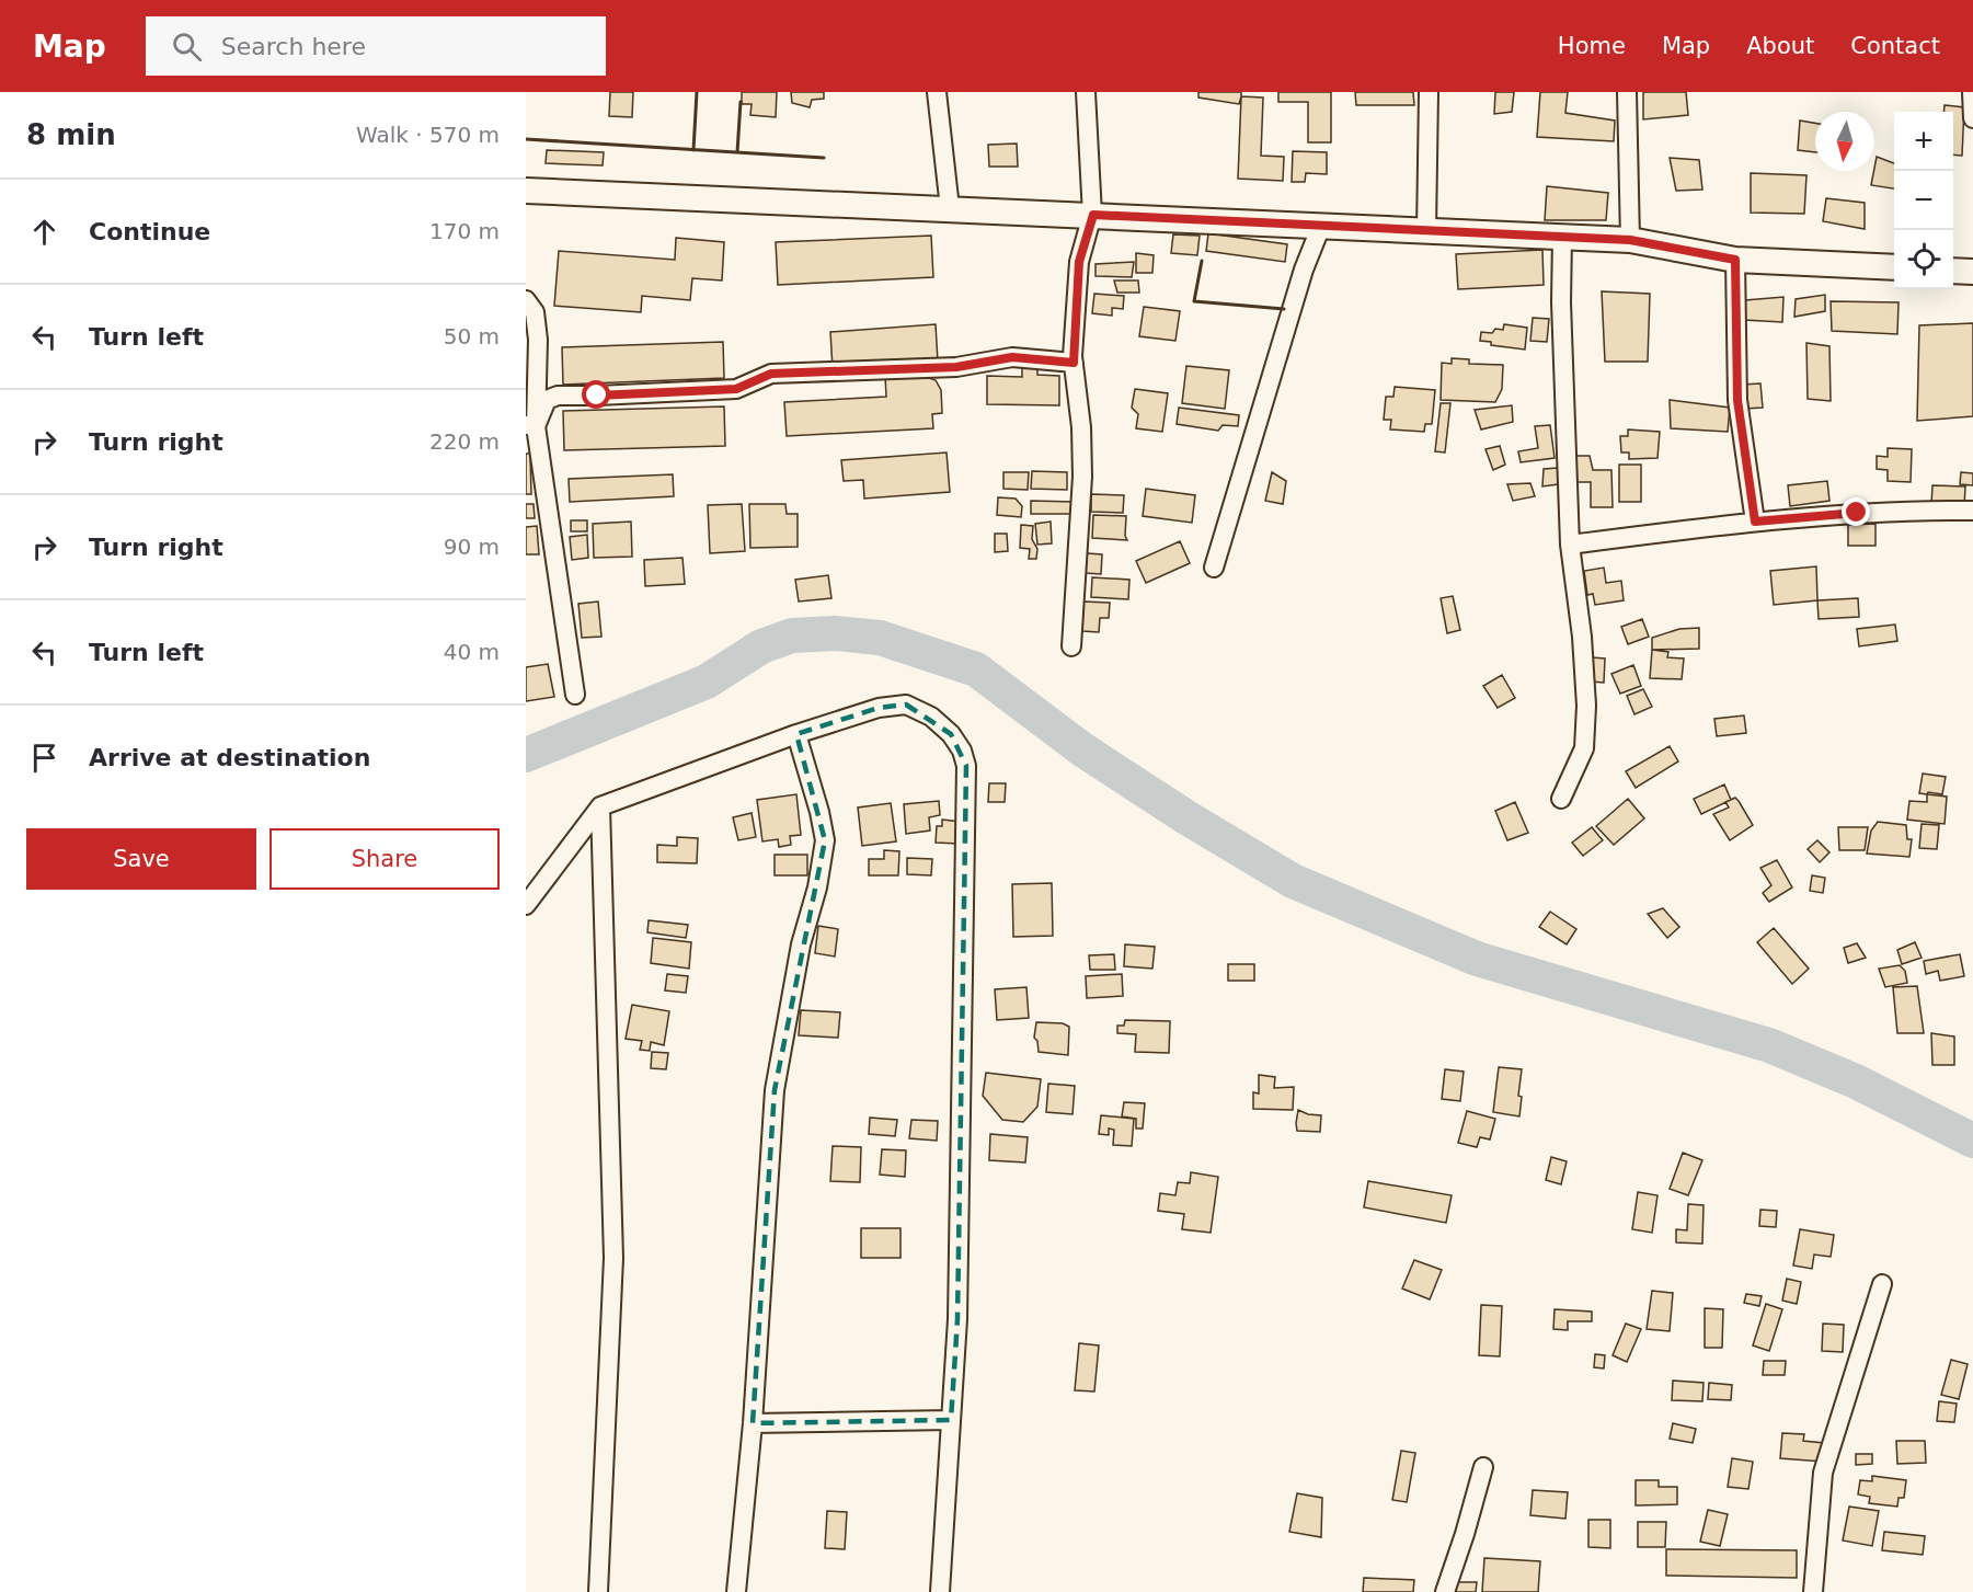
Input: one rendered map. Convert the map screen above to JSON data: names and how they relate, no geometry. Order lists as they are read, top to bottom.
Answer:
{
  "north": "bottom",
  "page": {
    "header": "Map",
    "search": "Search here",
    "nav": [
      "Home",
      "Map",
      "About",
      "Contact"
    ],
    "heading": ["8 min", "Walk · 570 m"],
    "map_buttons": ["+", "−"],
    "list": [
      ["Continue", "170 m"],
      ["Turn left", "50 m"],
      ["Turn right", "220 m"],
      ["Turn right", "90 m"],
      ["Turn left", "40 m"],
      "Arrive at destination"
    ],
    "buttons": ["Save", "Share"]
  }
}
